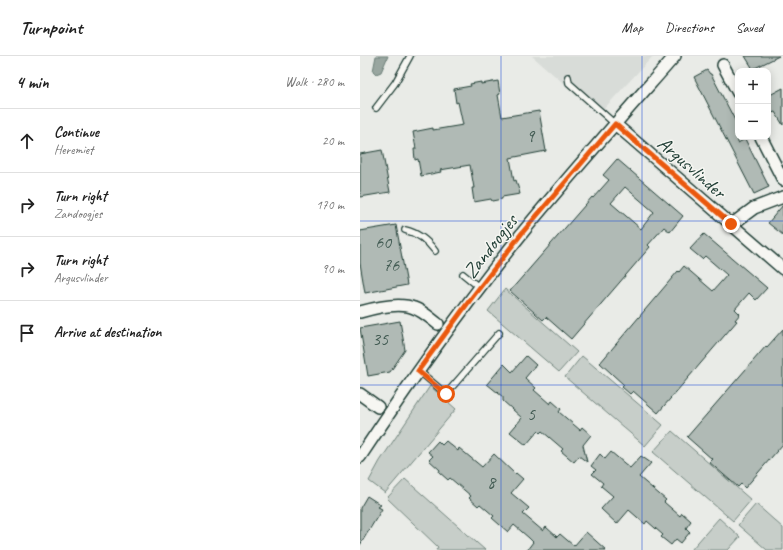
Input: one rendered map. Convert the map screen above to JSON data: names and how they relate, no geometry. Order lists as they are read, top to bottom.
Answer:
{
  "streets": {
    "street": ["Argusvlinder", "Zandoogjes"]
  },
  "crossings": [
    ["Argusvlinder", "Zandoogjes"]
  ],
  "house_numbers": [
    "9",
    "60",
    "76",
    "35",
    "5",
    "8"
  ],
  "page": {
    "header": "Turnpoint",
    "nav": ["Map", "Directions", "Saved"],
    "heading": ["4 min", "Walk · 280 m"],
    "map_buttons": ["+", "−"],
    "list": [
      ["Continue", "Heremiet", "20 m"],
      ["Turn right", "Zandoogjes", "170 m"],
      ["Turn right", "Argusvlinder", "90 m"],
      "Arrive at destination"
    ]
  }
}
